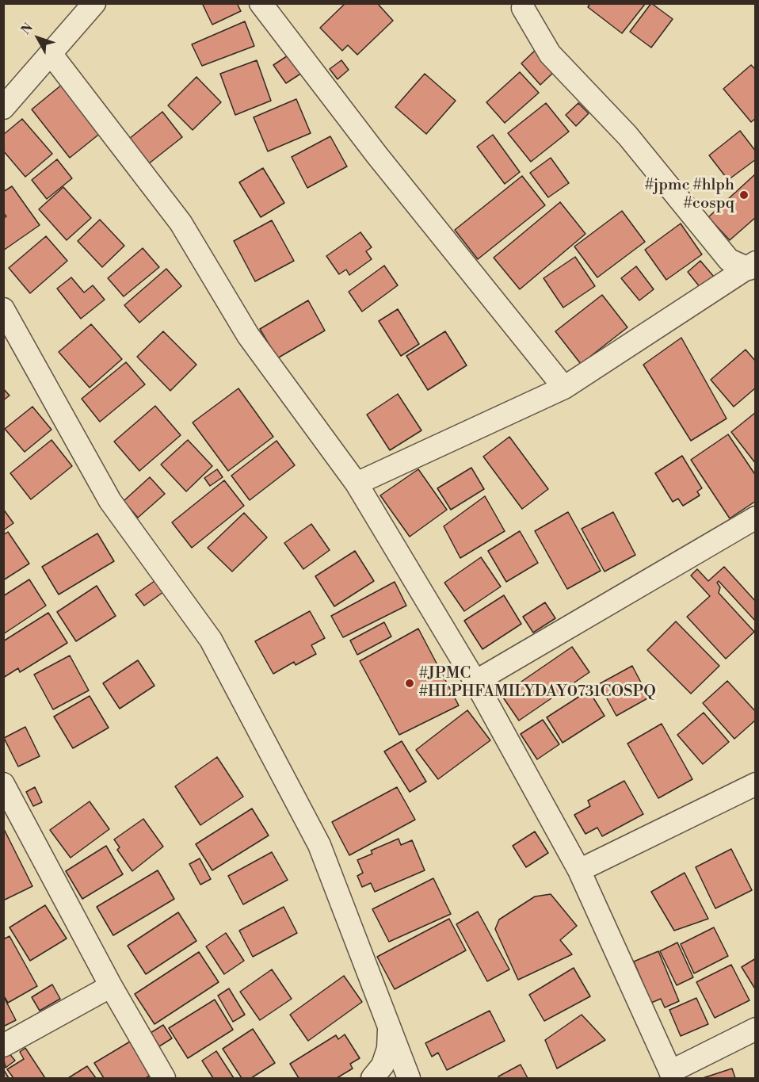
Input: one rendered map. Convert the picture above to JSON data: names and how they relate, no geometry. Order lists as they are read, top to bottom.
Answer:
{
  "places": ["#jpmc #hlph #cospq", "#JPMC #HLPHFAMILYDAY0731COSPQ"],
  "north": "top left"
}
